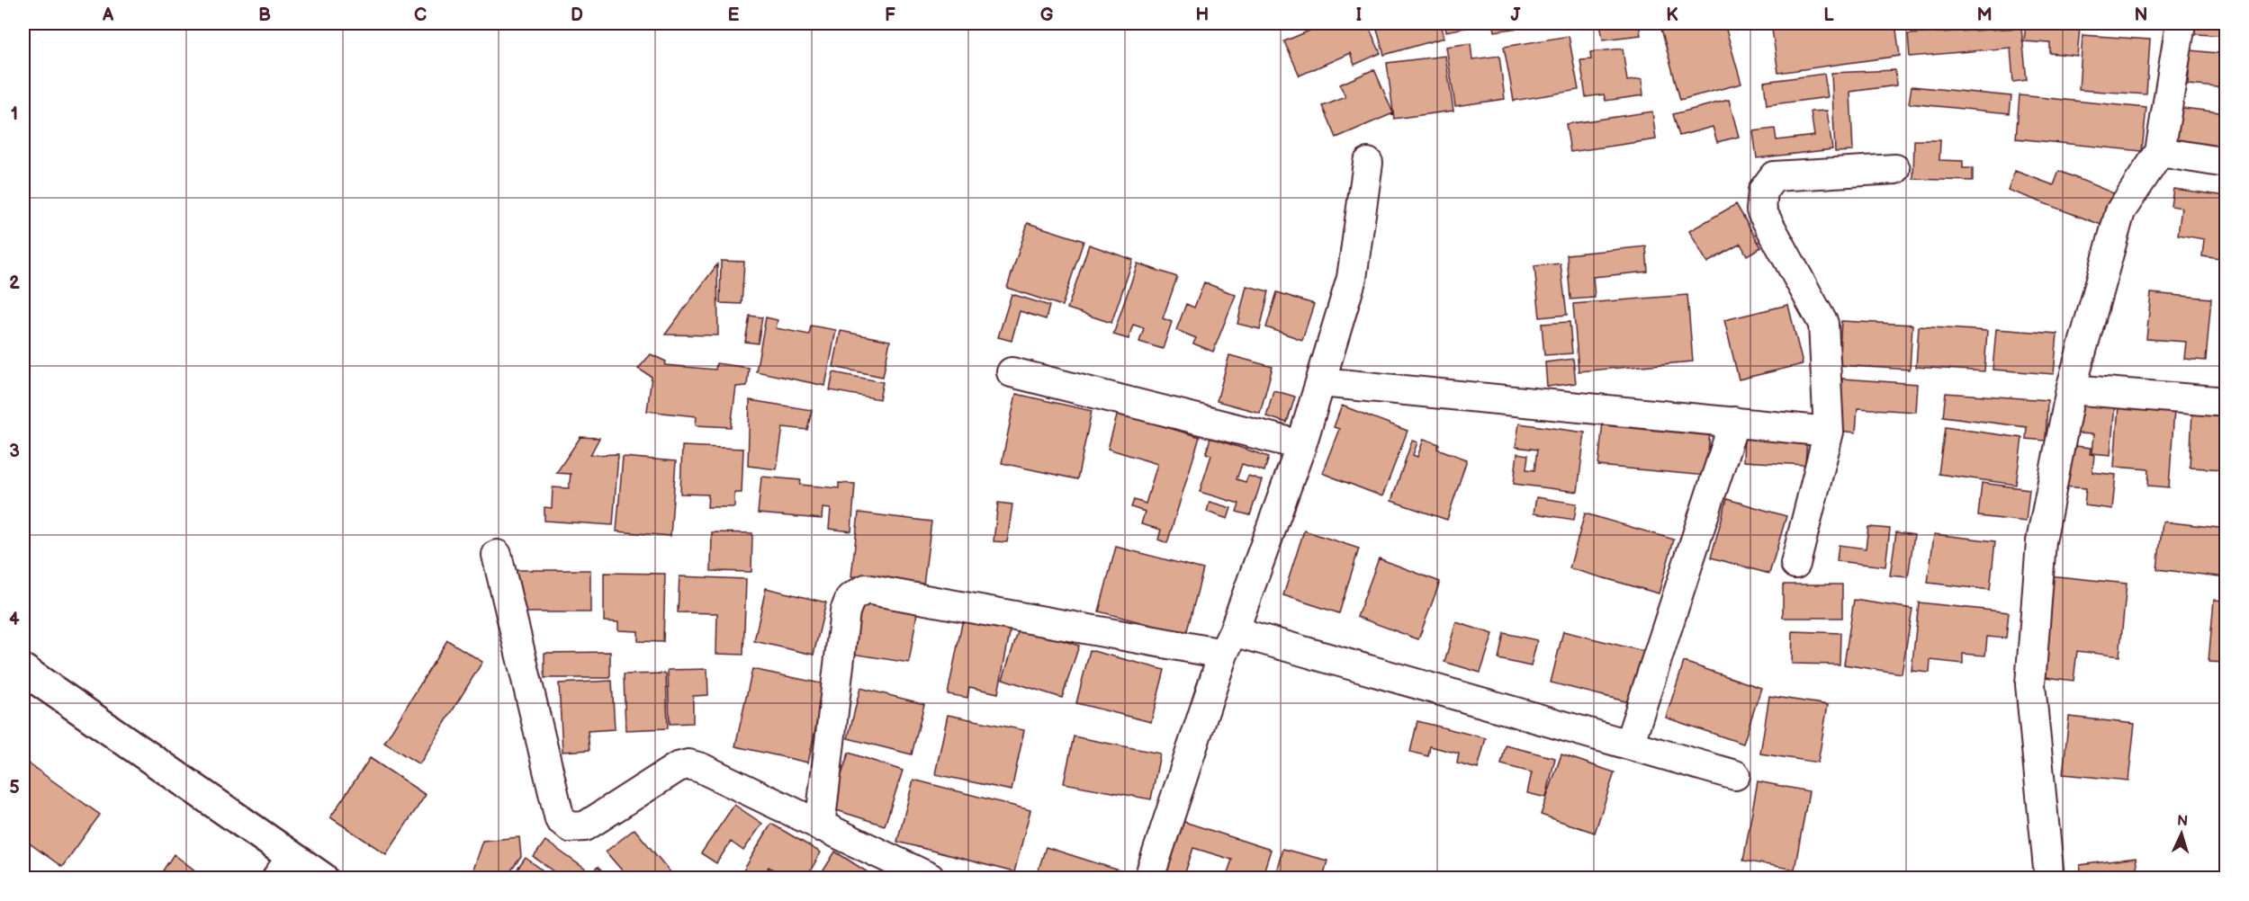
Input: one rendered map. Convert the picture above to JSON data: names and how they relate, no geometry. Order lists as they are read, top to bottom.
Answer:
{
  "north": "top",
  "grid": {
    "columns": [
      "A",
      "B",
      "C",
      "D",
      "E",
      "F",
      "G",
      "H",
      "I",
      "J",
      "K",
      "L",
      "M",
      "N"
    ],
    "rows": [
      "1",
      "2",
      "3",
      "4",
      "5"
    ]
  }
}
